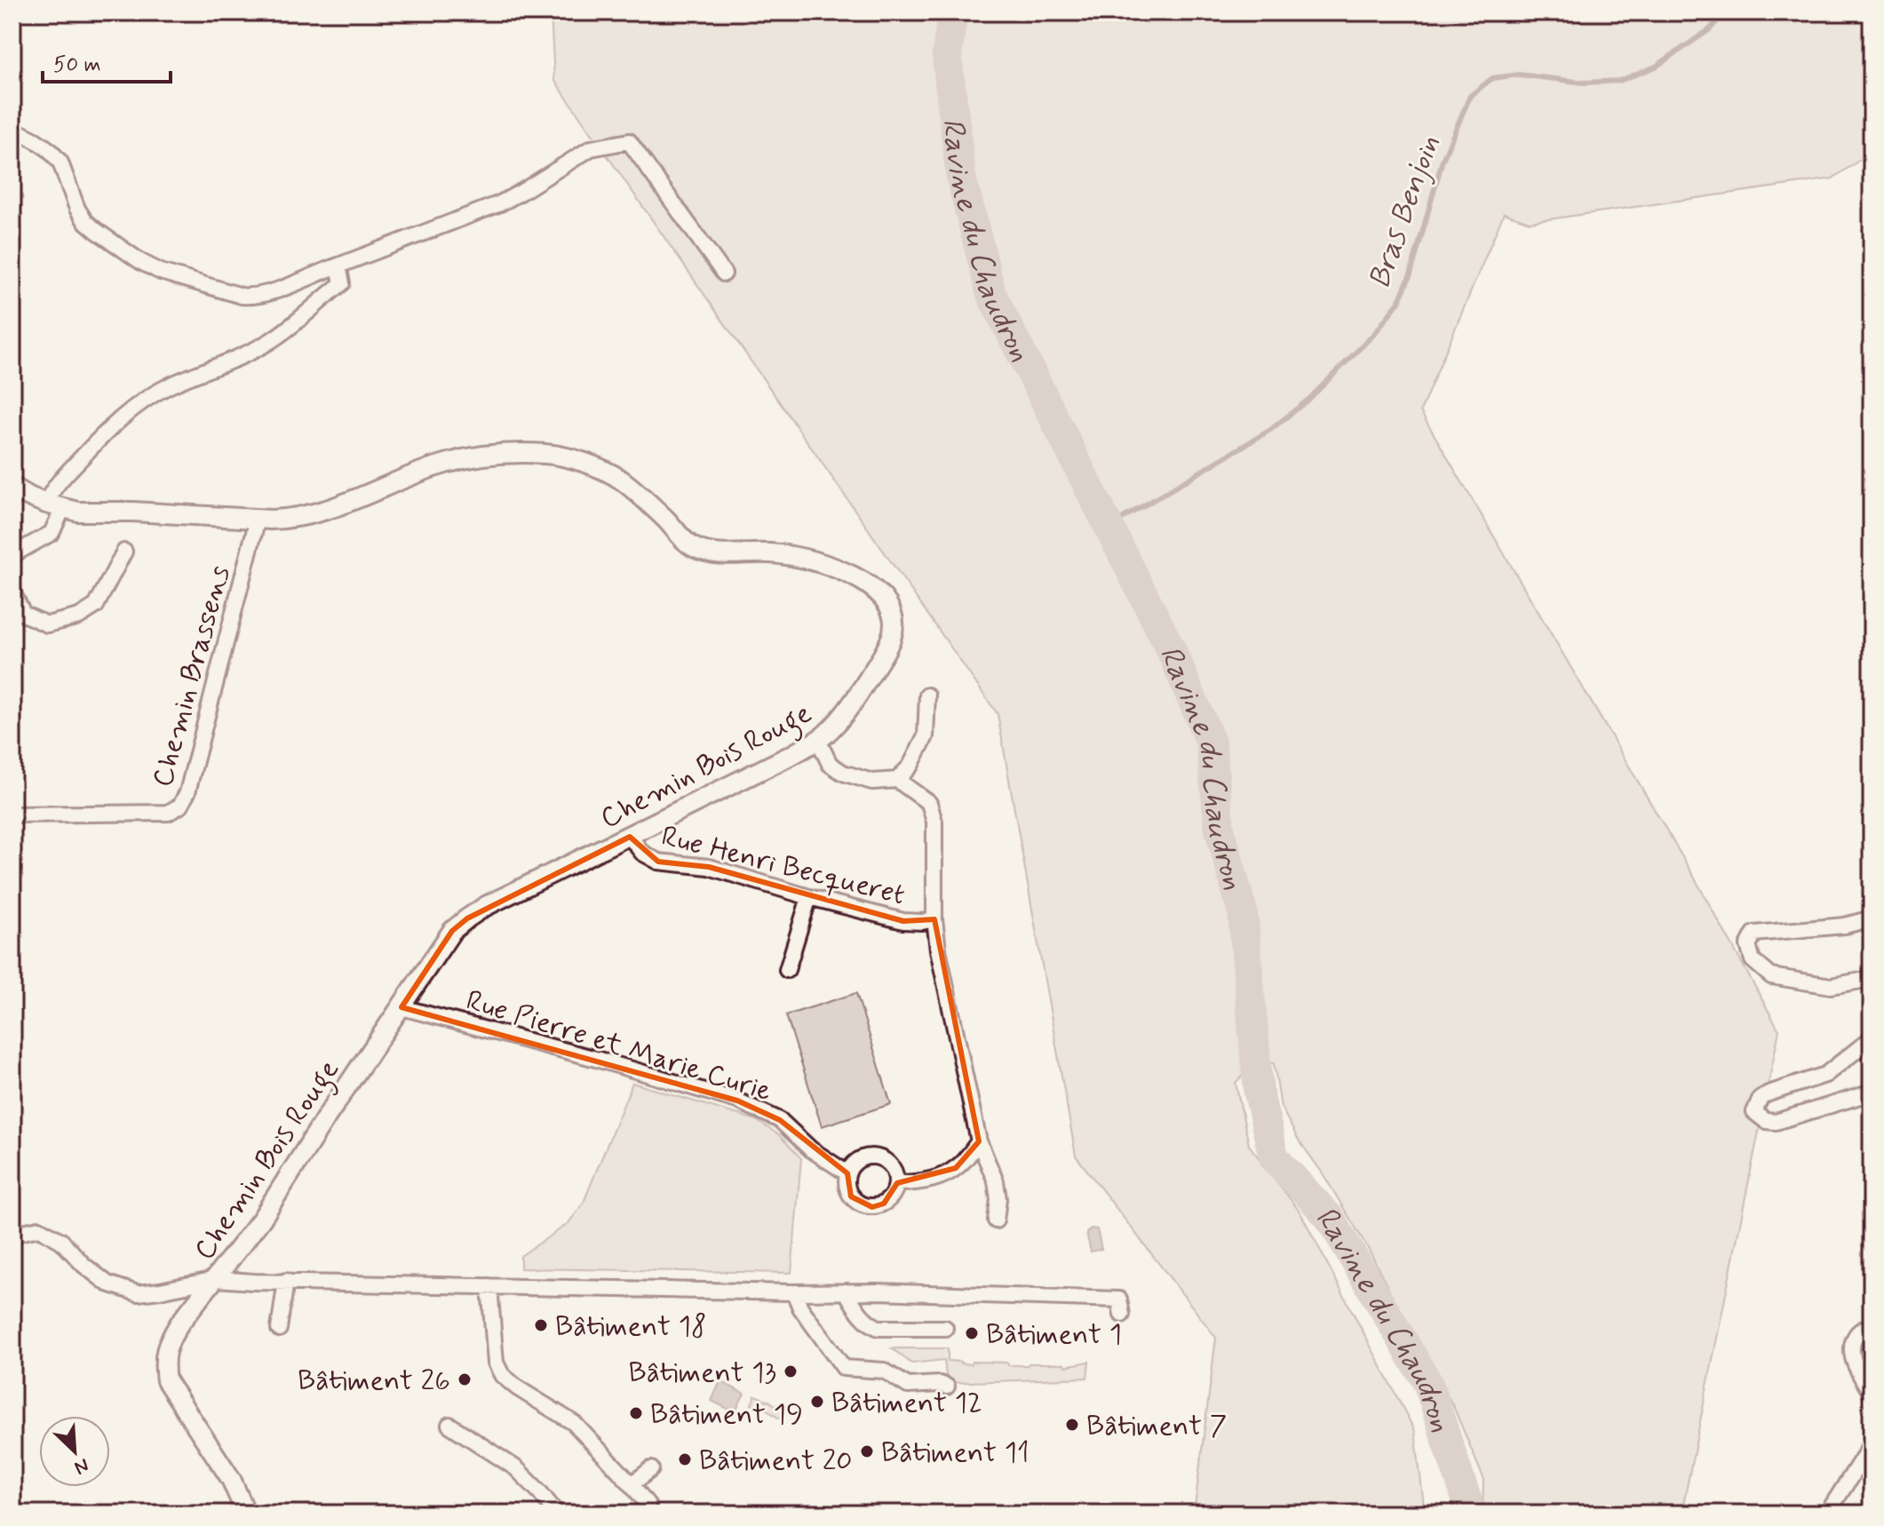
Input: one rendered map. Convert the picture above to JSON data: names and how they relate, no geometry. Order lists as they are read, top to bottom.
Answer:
{
  "streets": {
    "street": [
      "Chemin Brassens",
      "Chemin Bois Rouge",
      "Rue Henri Becqueret",
      "Rue Pierre et Marie Curie"
    ]
  },
  "crossings": [
    ["Chemin Brassens", "Chemin Bois Rouge"],
    ["Chemin Bois Rouge", "Rue Henri Becqueret"],
    ["Chemin Bois Rouge", "Rue Pierre et Marie Curie"]
  ],
  "water": ["Bras Benjoin", "Ravine du Chaudron"],
  "places": [
    "Bâtiment 18",
    "Bâtiment 1",
    "Bâtiment 13",
    "Bâtiment 26",
    "Bâtiment 12",
    "Bâtiment 19",
    "Bâtiment 7",
    "Bâtiment 11",
    "Bâtiment 20"
  ],
  "scale_bar": "50 m",
  "north": "bottom right"
}
